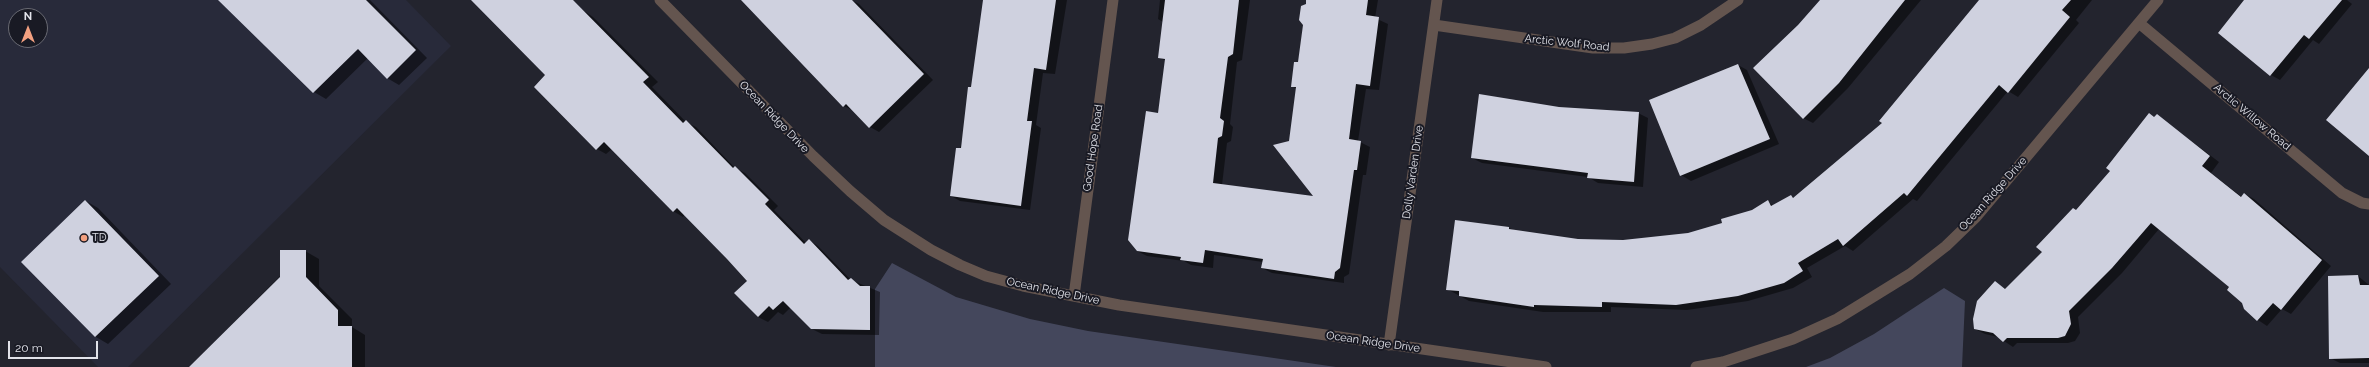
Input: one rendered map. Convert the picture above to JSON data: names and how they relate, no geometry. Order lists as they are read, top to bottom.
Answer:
{
  "streets": {
    "street": [
      "Arctic Wolf Road",
      "Ocean Ridge Drive",
      "Arctic Willow Road",
      "Good Hope Road",
      "Dolly Varden Drive"
    ]
  },
  "crossings": [
    ["Arctic Wolf Road", "Dolly Varden Drive"],
    ["Ocean Ridge Drive", "Arctic Willow Road"],
    ["Ocean Ridge Drive", "Good Hope Road"],
    ["Ocean Ridge Drive", "Dolly Varden Drive"]
  ],
  "places": ["TD"],
  "scale_bar": "20 m",
  "north": "top"
}
